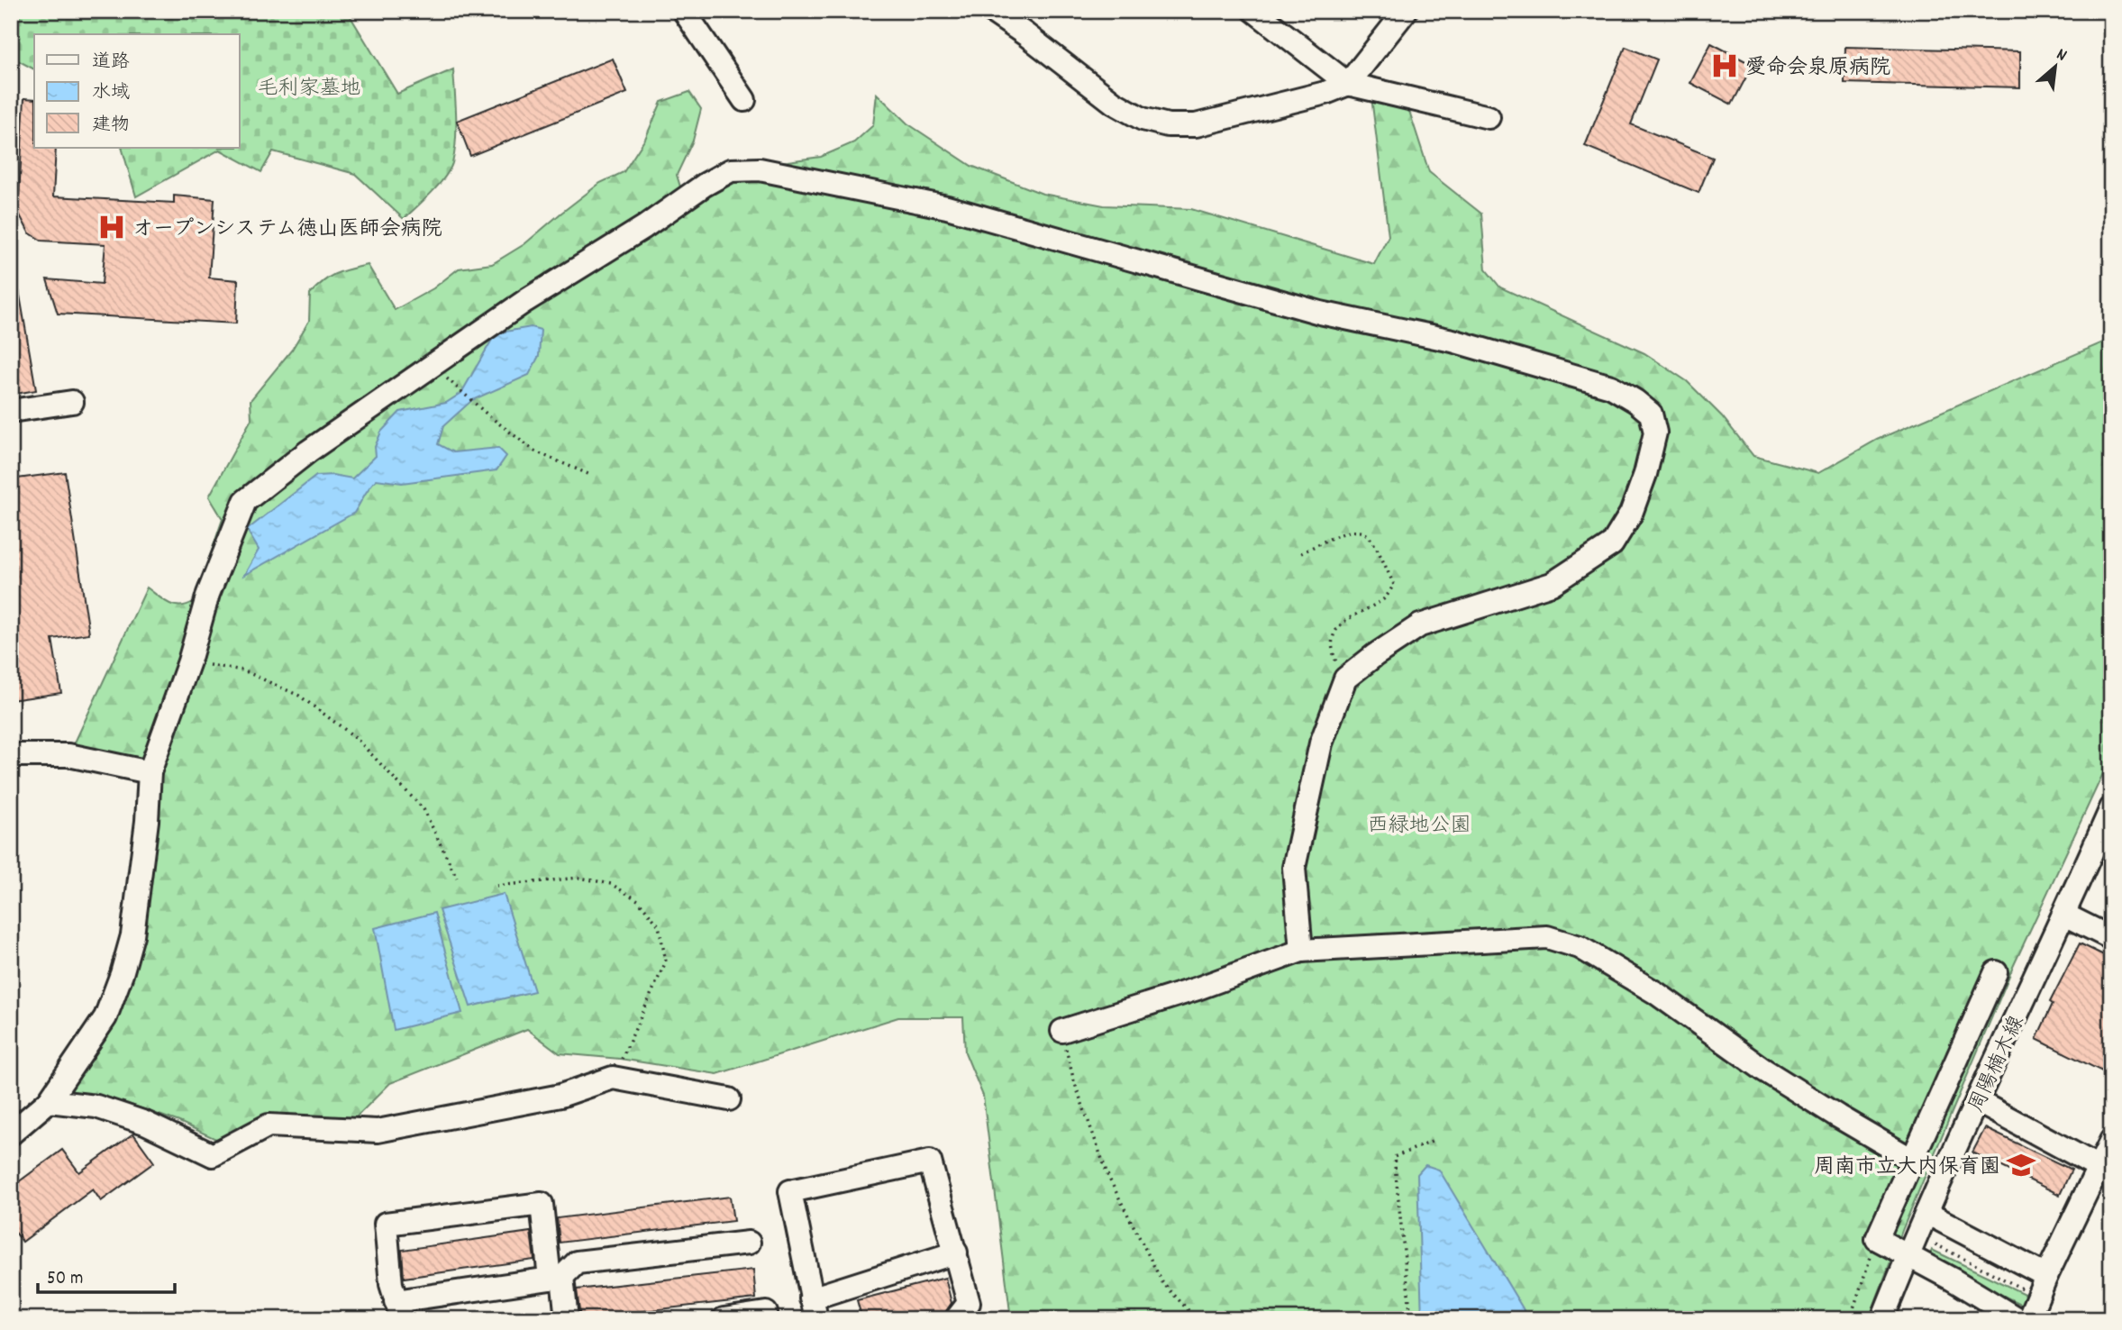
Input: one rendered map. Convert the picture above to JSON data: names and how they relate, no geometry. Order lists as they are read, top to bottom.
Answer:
{
  "streets": {
    "street": ["周陽楠木線"]
  },
  "parks": ["毛利家墓地", "西緑地公園"],
  "places": {
    "hospital": ["愛命会泉原病院", "オープンシステム徳山医師会病院"],
    "school or university": ["周南市立大内保育園"]
  },
  "legend": ["道路", "水域", "建物"],
  "scale_bar": "50 m",
  "north": "top right"
}
